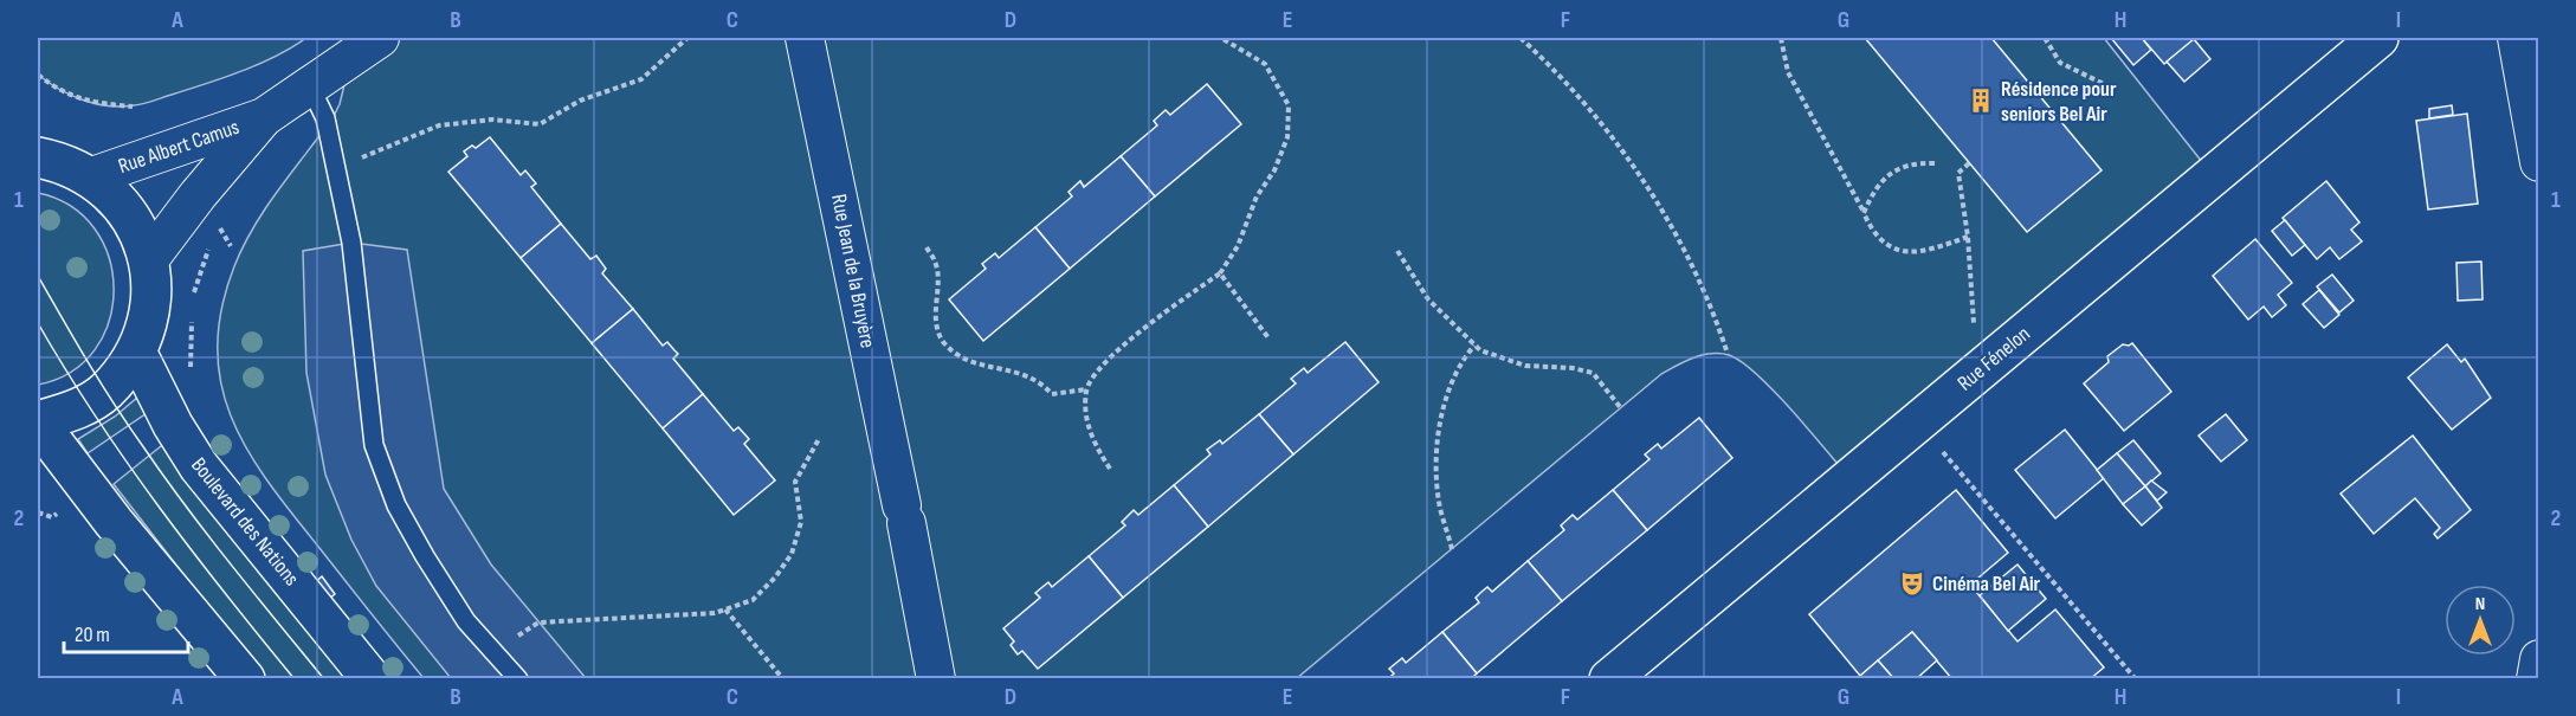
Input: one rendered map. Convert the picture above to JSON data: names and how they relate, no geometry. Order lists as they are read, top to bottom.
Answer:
{
  "streets": {
    "main road": ["Rue Fénelon", "Boulevard des Nations"],
    "street": ["Rue Albert Camus", "Rue Jean de la Bruyère"]
  },
  "places": {
    "building": ["Résidence pour seniors Bel Air"],
    "theatre": ["Cinéma Bel Air"]
  },
  "scale_bar": "20 m",
  "north": "top",
  "grid": {
    "columns": [
      "A",
      "B",
      "C",
      "D",
      "E",
      "F",
      "G",
      "H",
      "I"
    ],
    "rows": ["1", "2"]
  }
}
